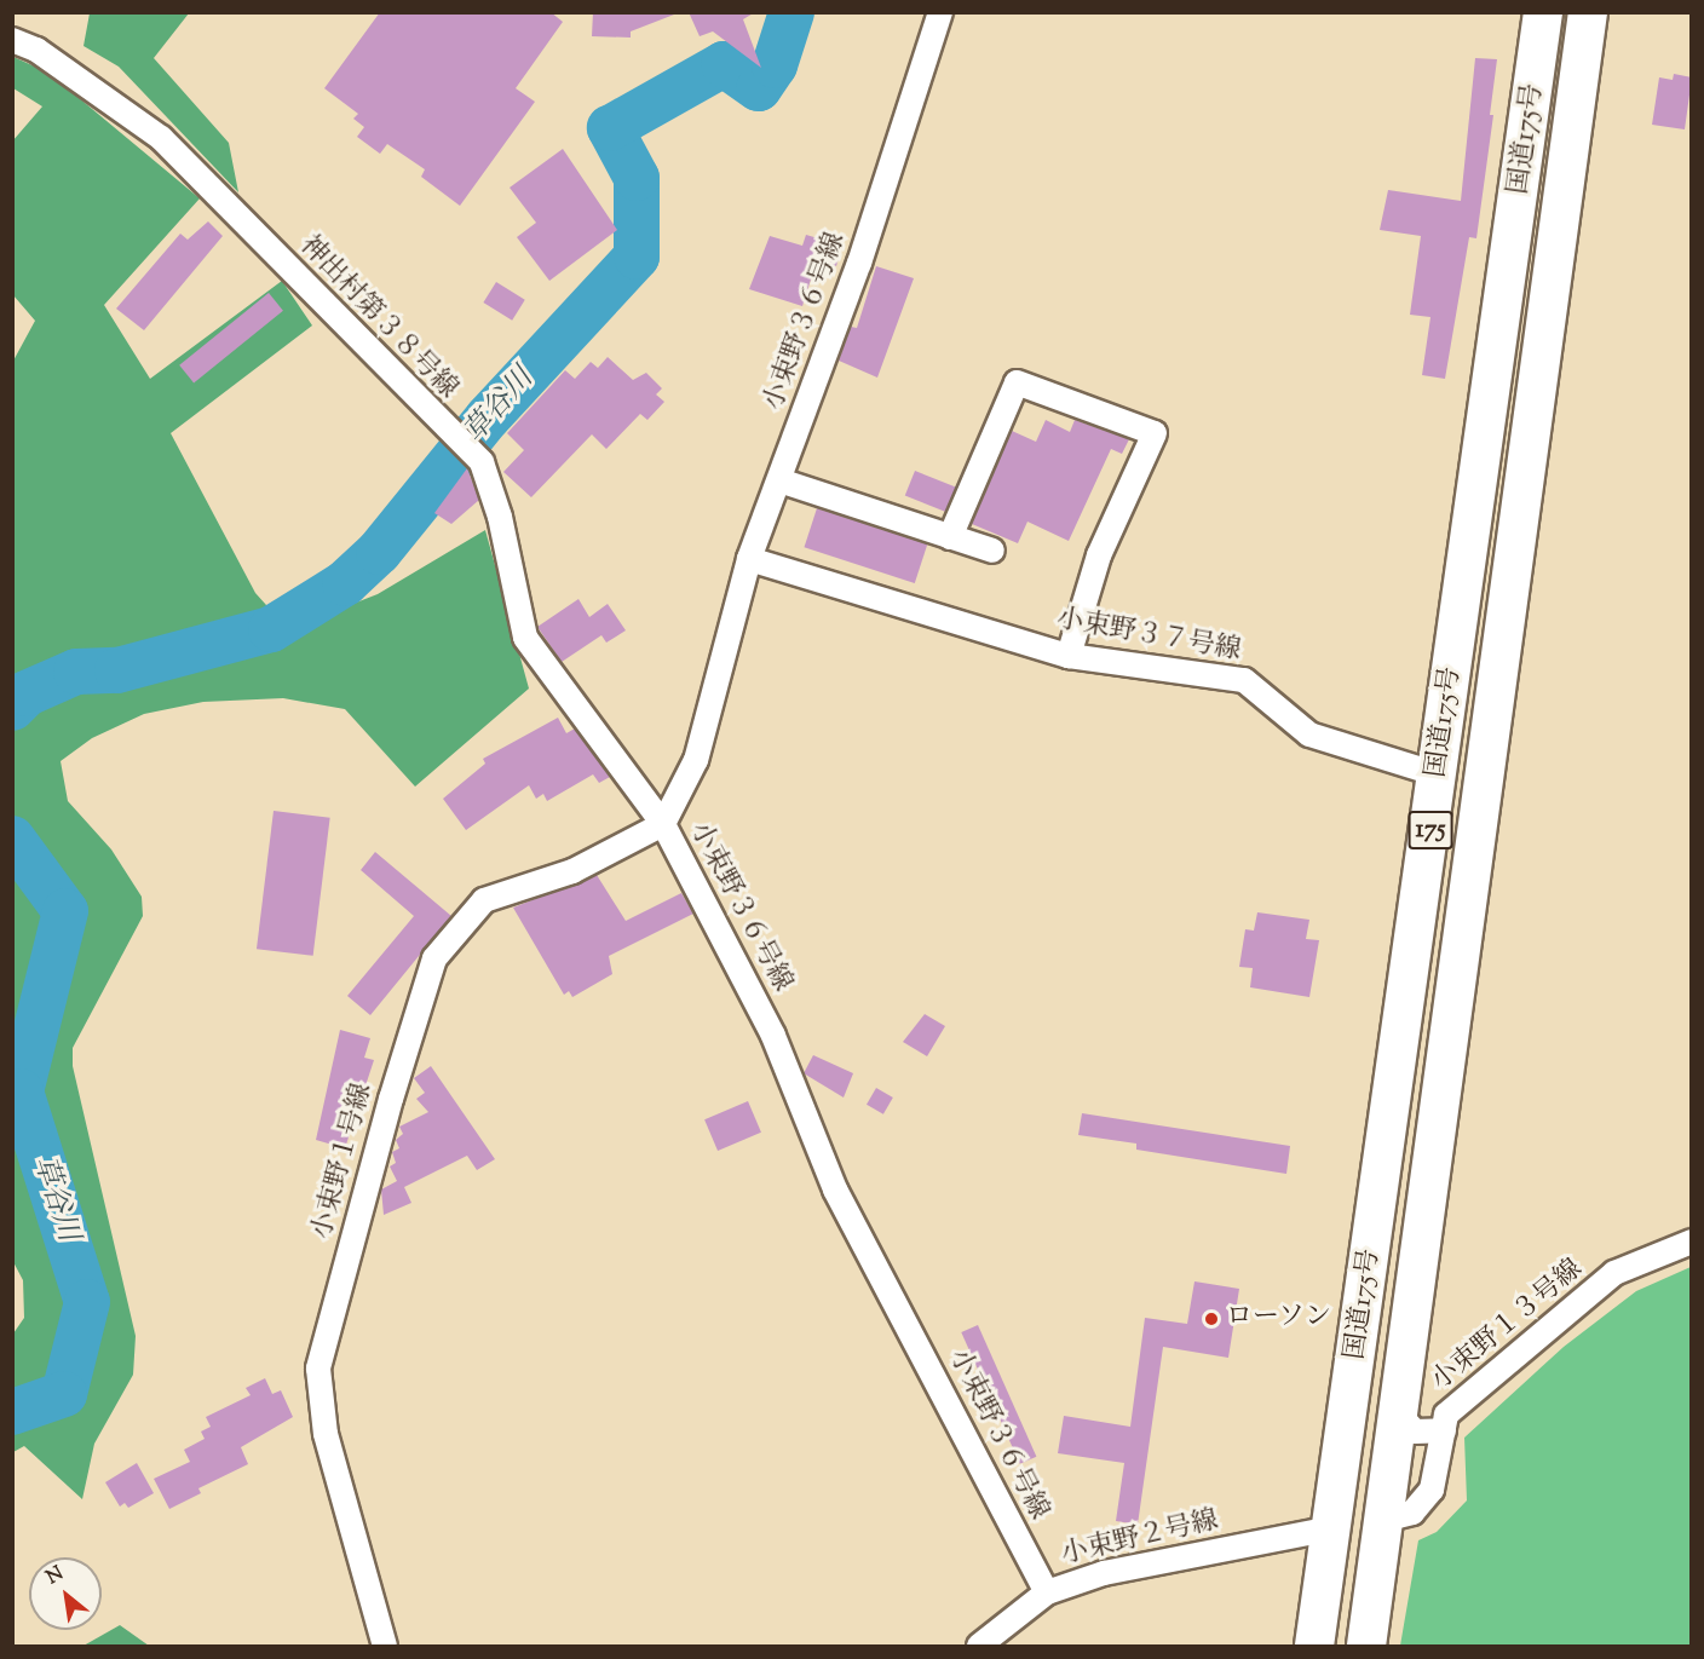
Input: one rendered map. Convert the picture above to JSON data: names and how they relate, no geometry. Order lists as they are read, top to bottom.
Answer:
{
  "streets": {
    "highway": ["国道175号", "175"],
    "street": [
      "神出村第３８号線",
      "小束野３６号線",
      "小束野３７号線",
      "小束野１号線",
      "小束野１３号線",
      "小束野２号線"
    ]
  },
  "crossings": [
    ["国道175号", "小束野３７号線"],
    ["国道175号", "小束野１３号線"],
    ["国道175号", "小束野２号線"],
    ["神出村第３８号線", "小束野３６号線"],
    ["神出村第３８号線", "小束野１号線"],
    ["小束野３６号線", "小束野３７号線"],
    ["小束野３６号線", "小束野１号線"],
    ["小束野３６号線", "小束野２号線"]
  ],
  "water": ["草谷川"],
  "places": ["ローソン"],
  "north": "top left"
}
